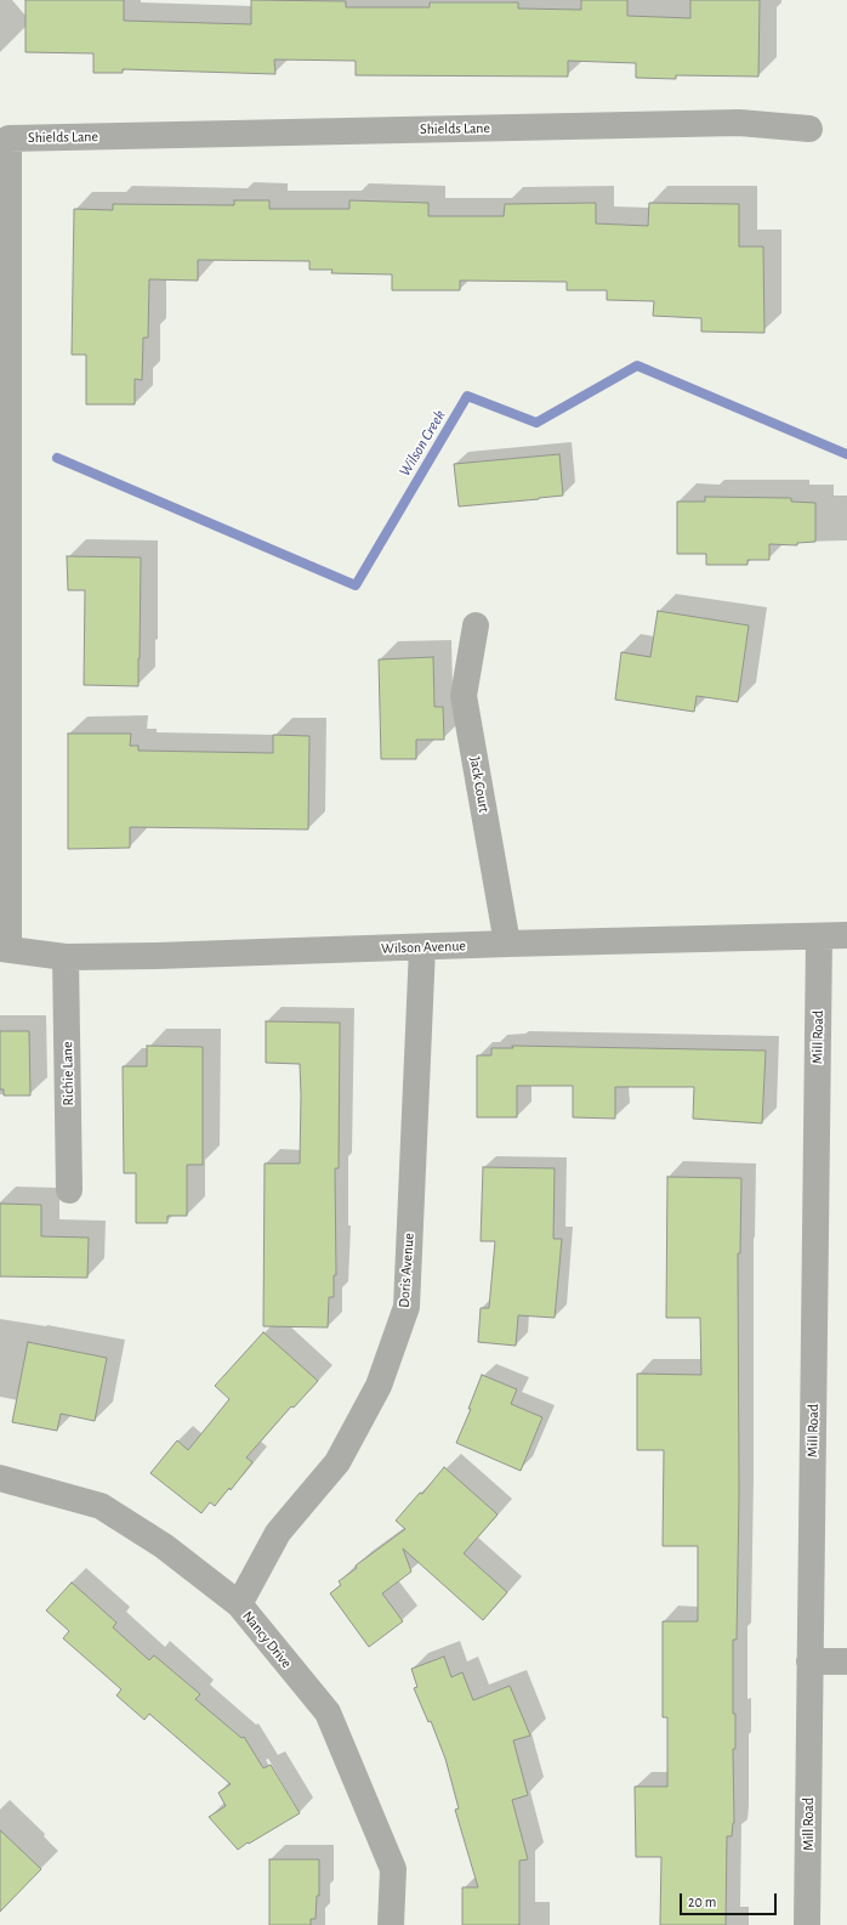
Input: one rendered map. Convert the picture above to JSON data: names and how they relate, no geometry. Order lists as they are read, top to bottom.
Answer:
{
  "streets": {
    "street": [
      "Shields Lane",
      "Jack Court",
      "Wilson Avenue",
      "Mill Road",
      "Richie Lane",
      "Doris Avenue",
      "Nancy Drive"
    ]
  },
  "crossings": [
    ["Shields Lane", "Wilson Avenue"],
    ["Jack Court", "Wilson Avenue"],
    ["Wilson Avenue", "Mill Road"],
    ["Wilson Avenue", "Richie Lane"],
    ["Wilson Avenue", "Doris Avenue"],
    ["Doris Avenue", "Nancy Drive"]
  ],
  "water": ["Wilson Creek"],
  "scale_bar": "20 m"
}
